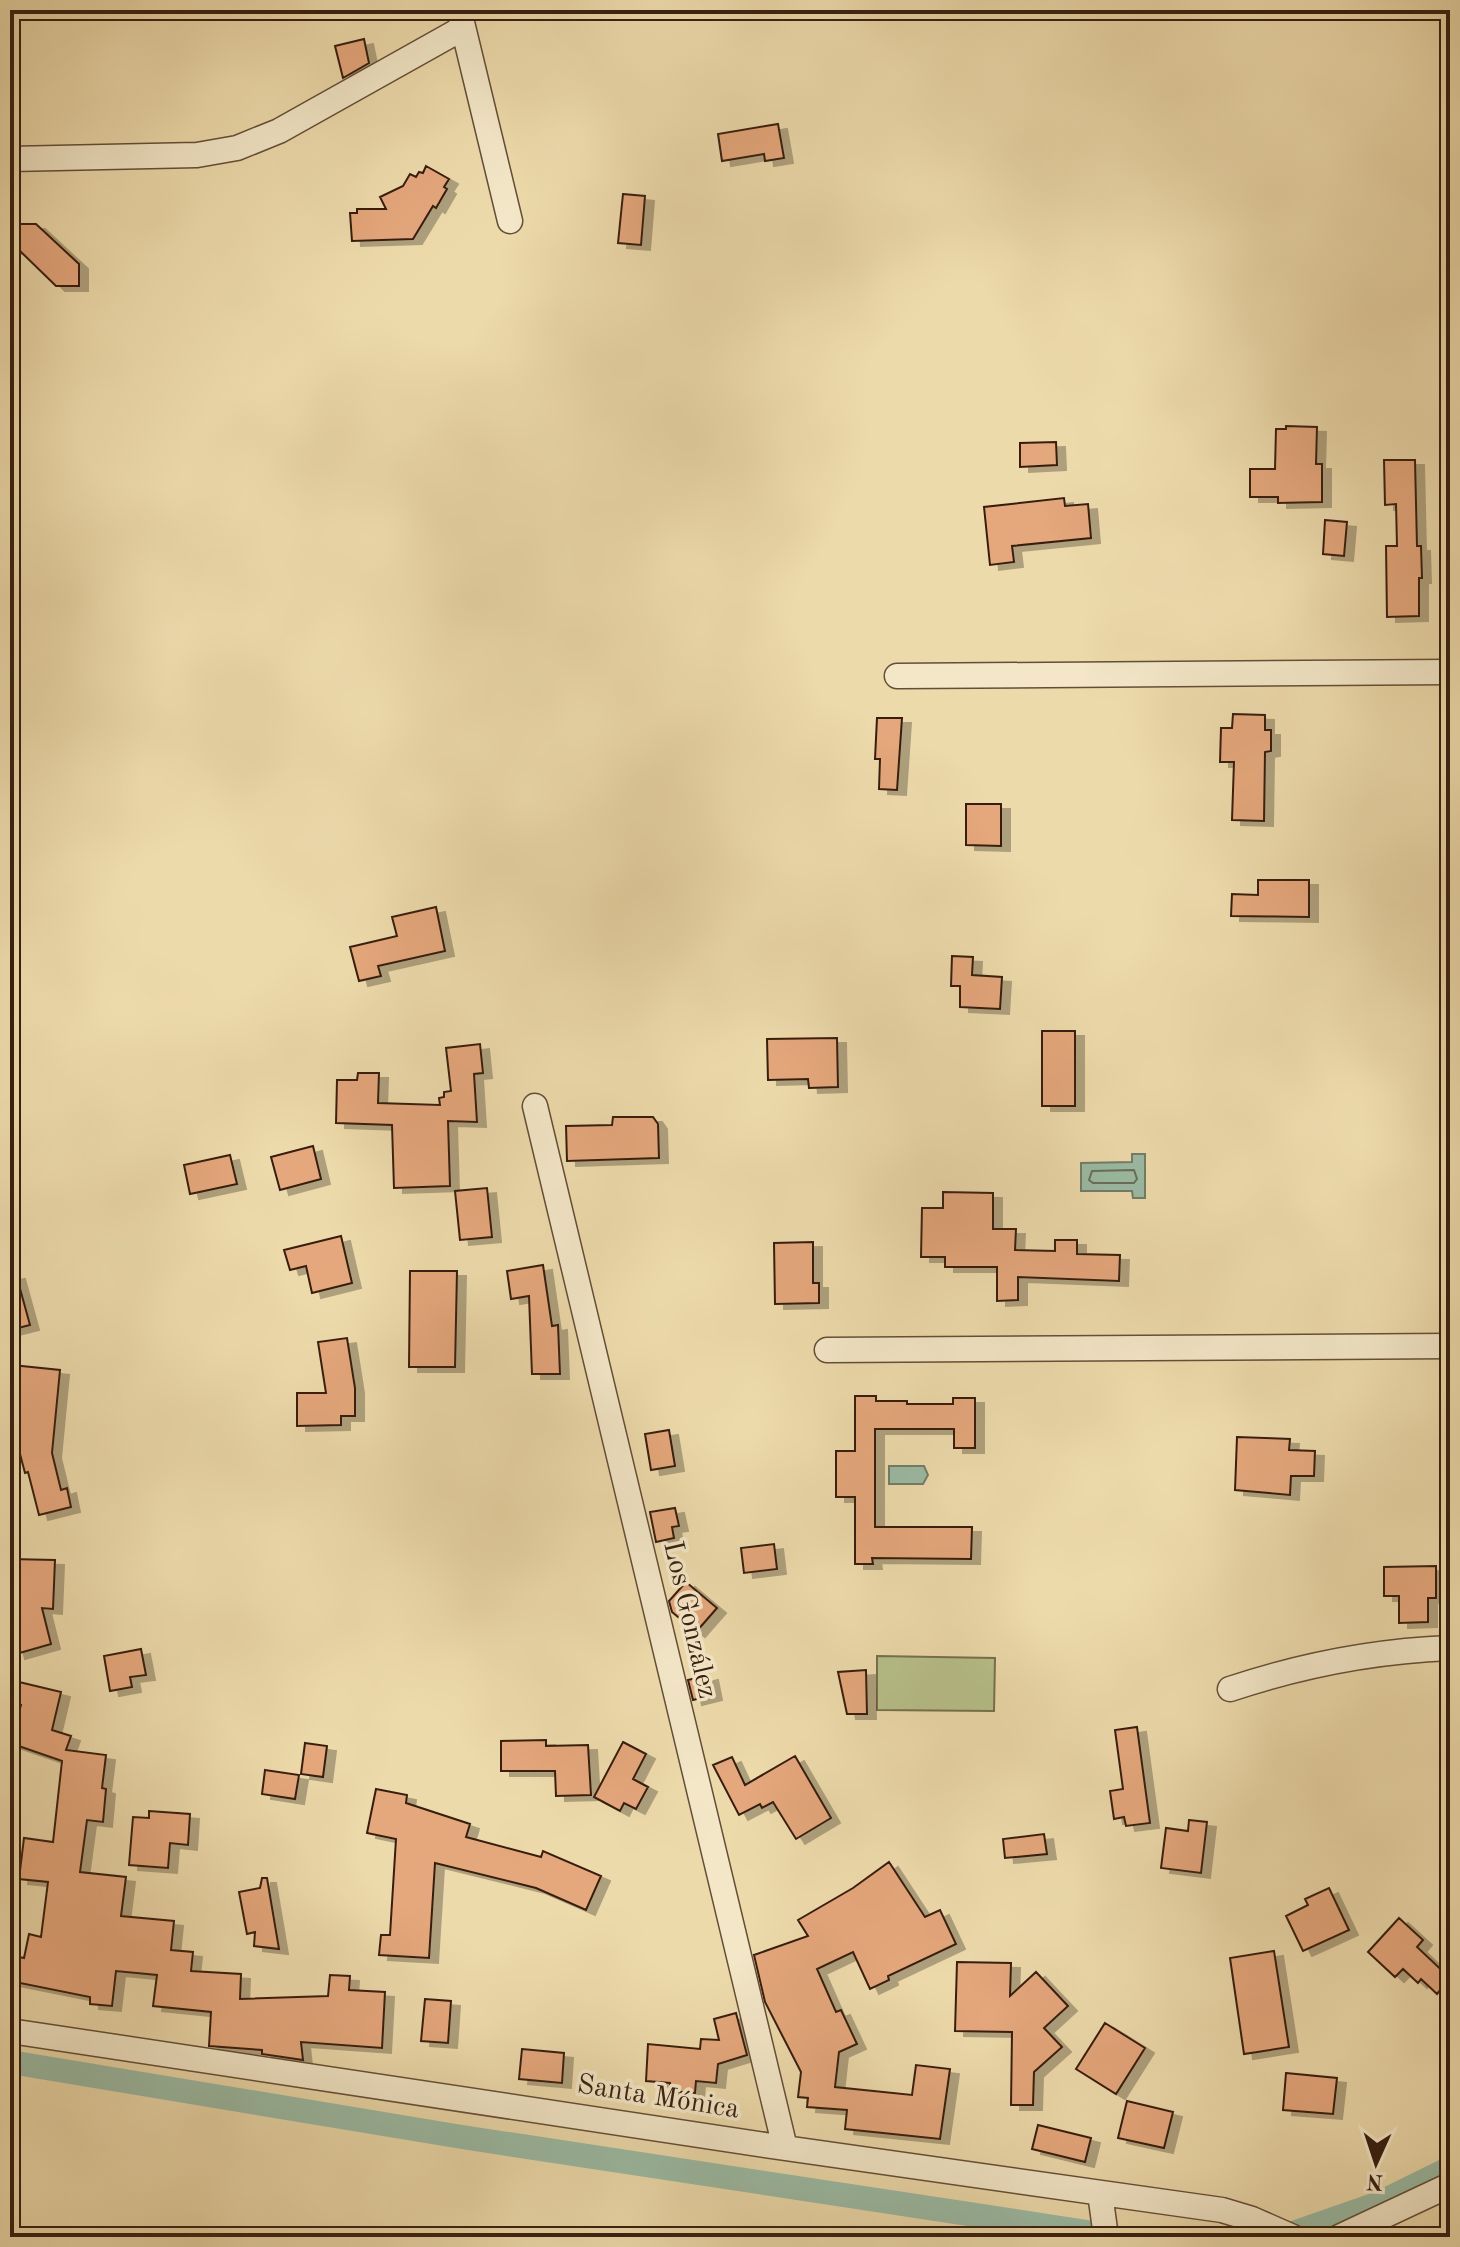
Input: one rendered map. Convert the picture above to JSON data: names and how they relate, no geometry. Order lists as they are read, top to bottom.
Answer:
{
  "streets": {
    "street": ["Los González", "Santa Mónica"]
  },
  "crossings": [
    ["Los González", "Santa Mónica"]
  ],
  "north": "bottom"
}
